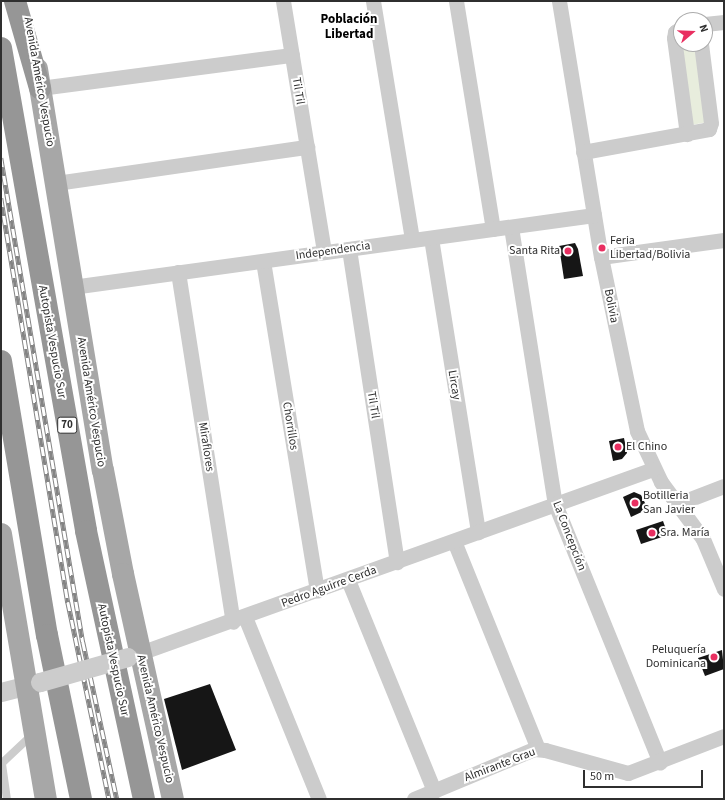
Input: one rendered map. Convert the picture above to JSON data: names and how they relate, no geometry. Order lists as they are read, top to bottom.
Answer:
{
  "streets": {
    "highway": ["Autopista Vespucio Sur", "70"],
    "main road": ["Avenida Américo Vespucio"],
    "street": [
      "Til Til",
      "Independencia",
      "Bolivia",
      "Lircay",
      "Chorrillos",
      "Miraflores",
      "La Concepción",
      "Pedro Aguirre Cerda",
      "Almirante Grau"
    ]
  },
  "crossings": [
    ["Avenida Américo Vespucio", "Independencia"],
    ["Avenida Américo Vespucio", "Pedro Aguirre Cerda"],
    ["Til Til", "Independencia"],
    ["Til Til", "Pedro Aguirre Cerda"],
    ["Independencia", "Bolivia"],
    ["Independencia", "Lircay"],
    ["Independencia", "Chorrillos"],
    ["Independencia", "Miraflores"],
    ["Independencia", "La Concepción"],
    ["Bolivia", "Pedro Aguirre Cerda"],
    ["Lircay", "Pedro Aguirre Cerda"],
    ["Chorrillos", "Pedro Aguirre Cerda"],
    ["Miraflores", "Pedro Aguirre Cerda"],
    ["La Concepción", "Pedro Aguirre Cerda"],
    ["La Concepción", "Almirante Grau"]
  ],
  "districts": ["Población Libertad"],
  "places": [
    "Feria Libertad/Bolivia",
    "Santa Rita",
    "El Chino",
    "Botilleria San Javier",
    "Sra. María",
    "Peluquería Dominicana"
  ],
  "scale_bar": "50 m",
  "north": "right"
}
